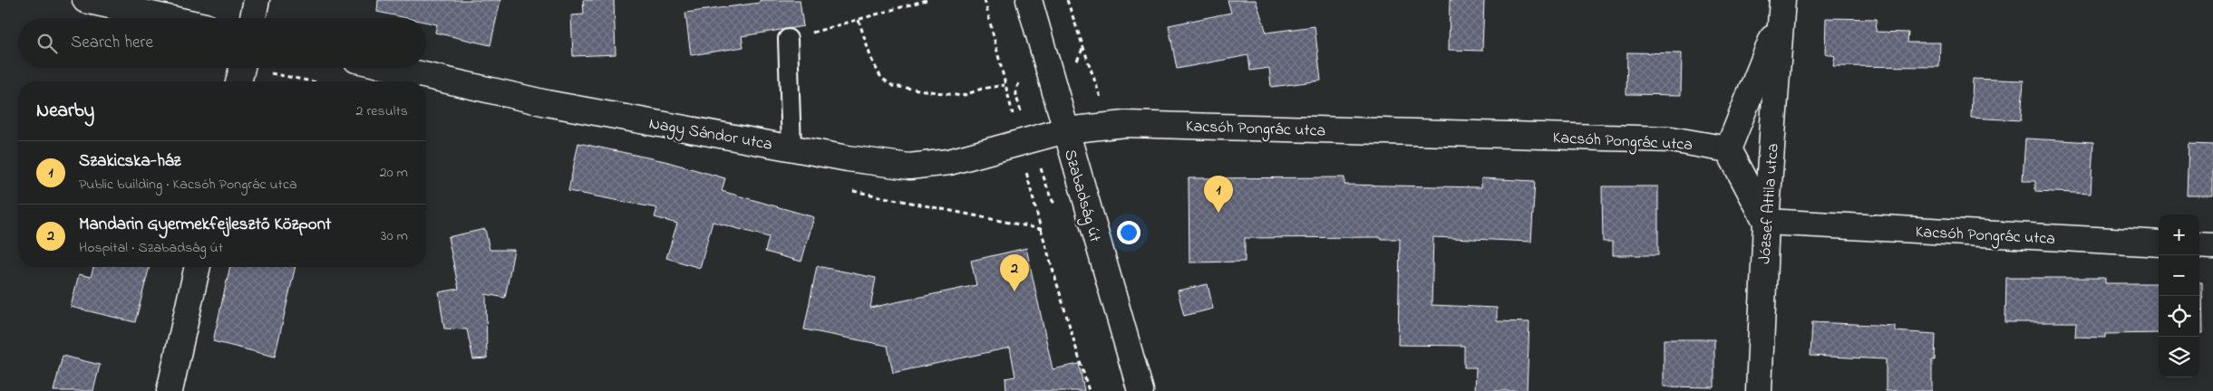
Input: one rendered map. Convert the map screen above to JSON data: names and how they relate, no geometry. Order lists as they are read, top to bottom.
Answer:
{
  "streets": {
    "street": [
      "Kacsóh Pongrác utca",
      "Nagy Sándor utca",
      "Szabadság út",
      "József Attila utca"
    ]
  },
  "crossings": [
    ["Kacsóh Pongrác utca", "Nagy Sándor utca"],
    ["Kacsóh Pongrác utca", "Szabadság út"],
    ["Kacsóh Pongrác utca", "József Attila utca"],
    ["Nagy Sándor utca", "Szabadság út"]
  ],
  "page": {
    "search": "Search here",
    "heading": ["Nearby", "2 results"],
    "list": [
      {
        "mark": "1",
        "name": "Szakicska-ház",
        "note": "Public building · Kacsóh Pongrác utca",
        "value": "20 m"
      },
      {
        "mark": "2",
        "name": "Mandarin Gyermekfejlesztő Központ",
        "note": "Hospital · Szabadság út",
        "value": "30 m"
      }
    ],
    "pins": ["1", "2"],
    "map_buttons": ["+", "−"]
  }
}
